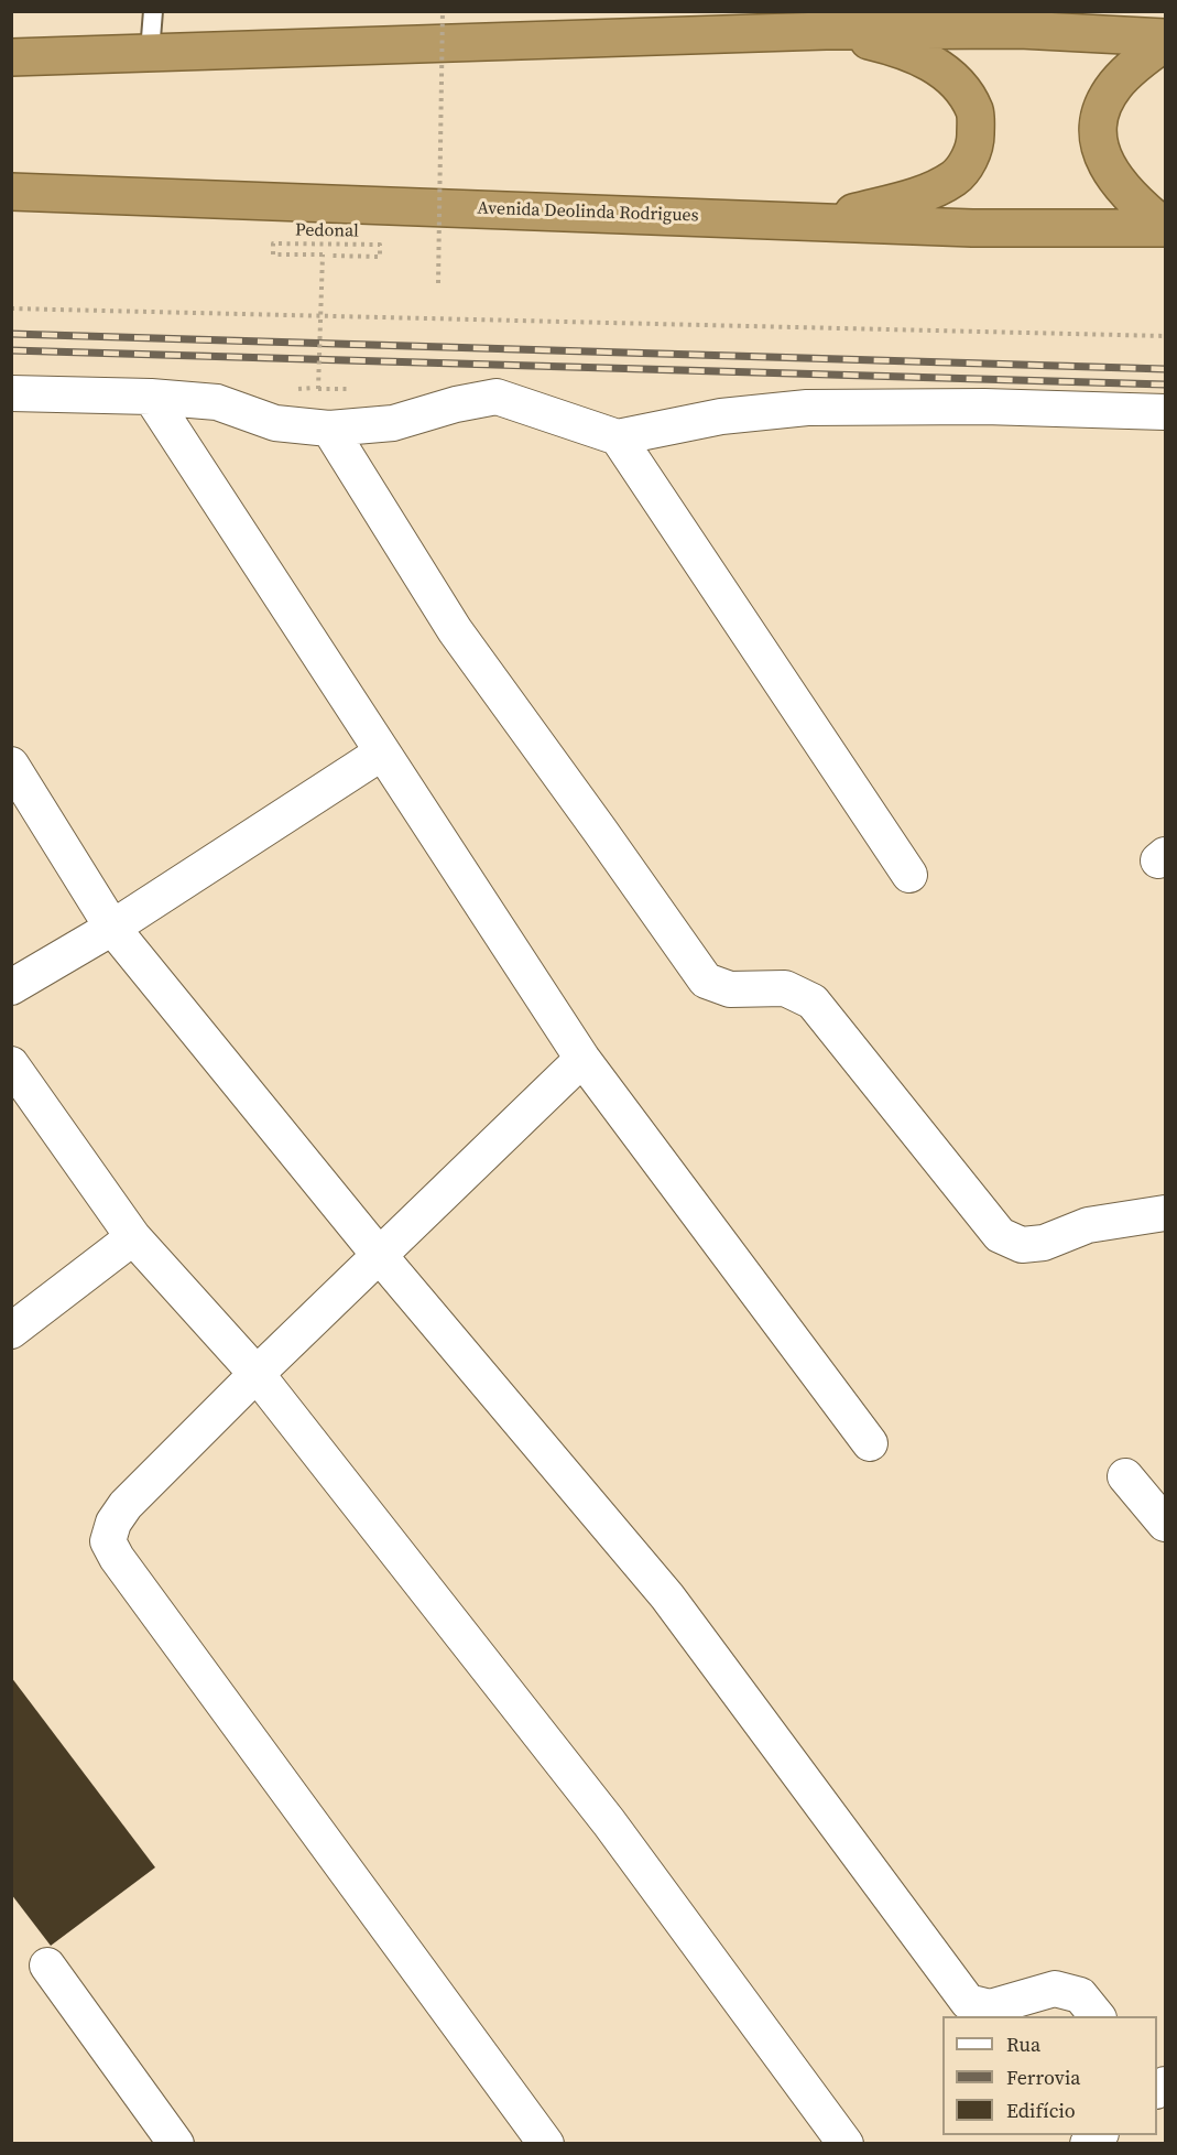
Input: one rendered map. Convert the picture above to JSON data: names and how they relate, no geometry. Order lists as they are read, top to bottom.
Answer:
{
  "streets": {
    "highway": ["Avenida Deolinda Rodrigues"],
    "path": ["Pedonal"]
  },
  "legend": ["Rua", "Ferrovia", "Edifício"]
}
